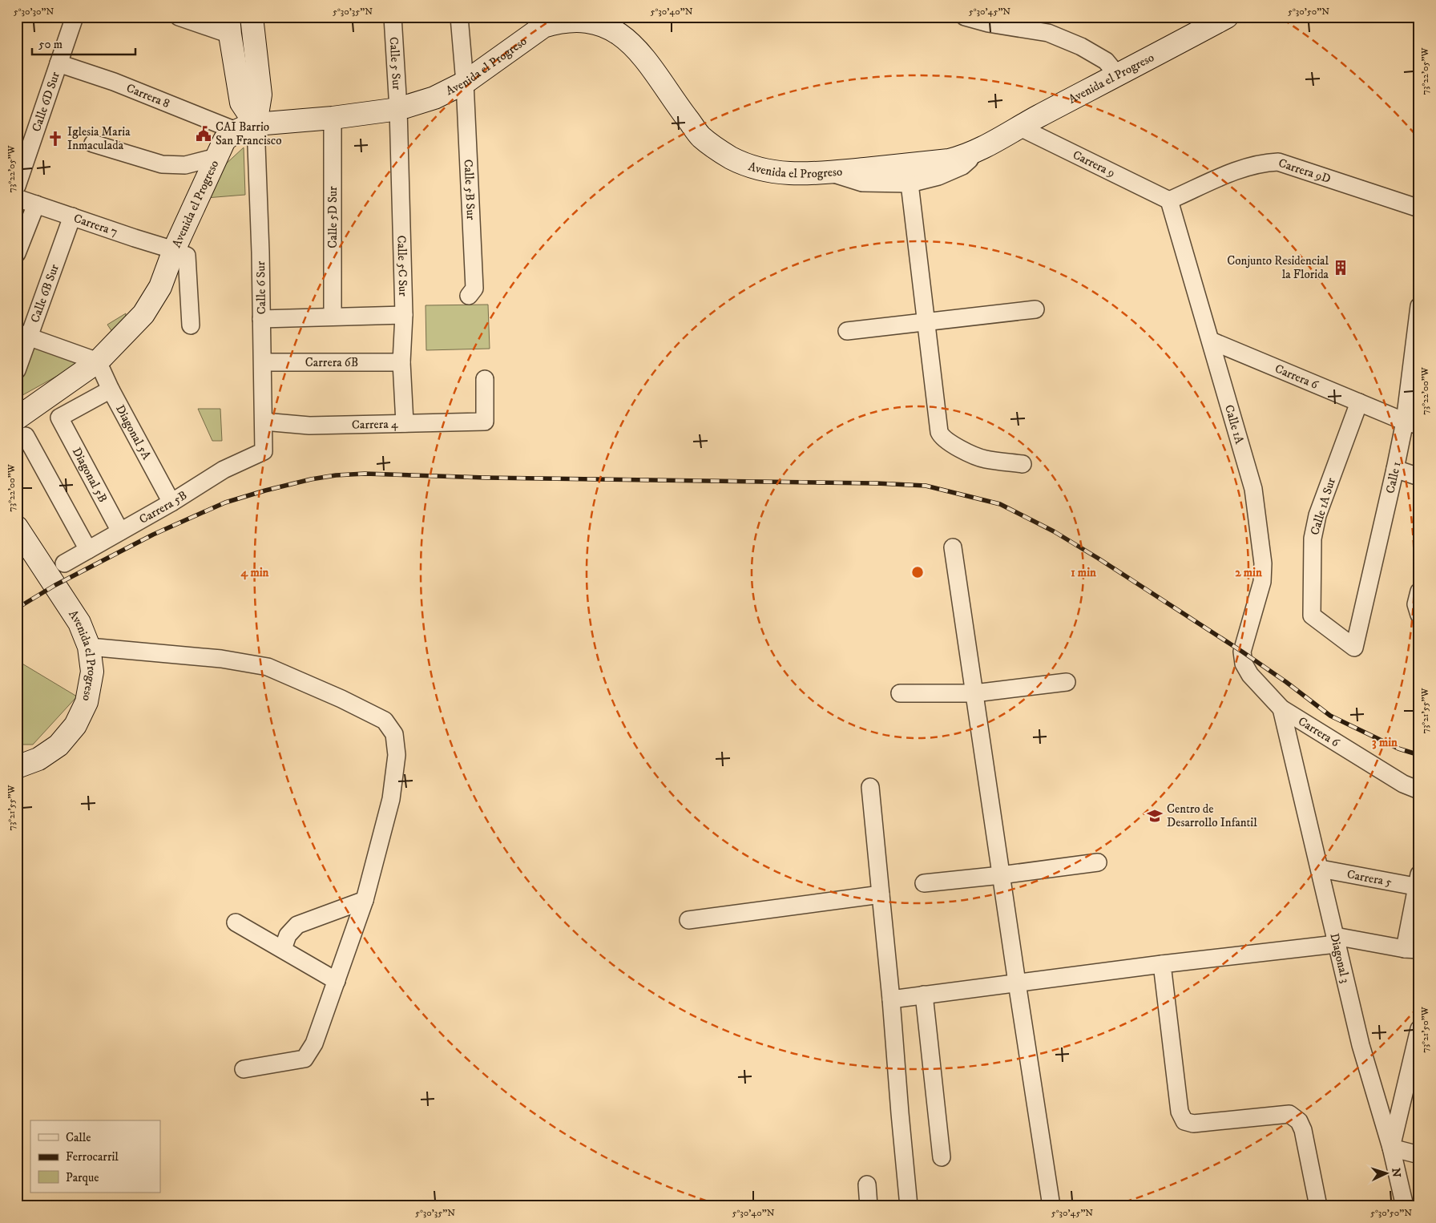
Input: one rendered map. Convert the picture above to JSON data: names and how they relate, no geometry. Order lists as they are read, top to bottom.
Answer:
{
  "streets": {
    "main road": ["Avenida el Progreso", "Calle 6 Sur"],
    "street": [
      "Calle 5 Sur",
      "Carrera 8",
      "Calle 6D Sur",
      "Carrera 9",
      "Carrera 9D",
      "Calle 5B Sur",
      "Calle 5D Sur",
      "Carrera 7",
      "Calle 5C Sur",
      "Calle 6B Sur",
      "Carrera 6B",
      "Carrera 6",
      "Carrera 4",
      "Calle 1A",
      "Diagonal 5A",
      "Diagonal 5B",
      "Calle 1",
      "Carrera 5B",
      "Calle 1A Sur",
      "Carrera 5",
      "Diagonal 3"
    ]
  },
  "crossings": [
    ["Calle 5 Sur", "Avenida el Progreso"],
    ["Calle 5 Sur", "Calle 5C Sur"],
    ["Avenida el Progreso", "Carrera 8"],
    ["Avenida el Progreso", "Carrera 9"],
    ["Avenida el Progreso", "Calle 5B Sur"],
    ["Avenida el Progreso", "Calle 5D Sur"],
    ["Avenida el Progreso", "Carrera 7"],
    ["Avenida el Progreso", "Calle 5C Sur"],
    ["Avenida el Progreso", "Calle 6 Sur"],
    ["Avenida el Progreso", "Diagonal 5A"],
    ["Carrera 8", "Calle 6D Sur"],
    ["Carrera 8", "Calle 6 Sur"],
    ["Carrera 9", "Carrera 9D"],
    ["Carrera 9", "Calle 1A"],
    ["Carrera 9D", "Calle 1A"],
    ["Carrera 7", "Calle 6B Sur"],
    ["Calle 5C Sur", "Carrera 6B"],
    ["Calle 5C Sur", "Carrera 4"],
    ["Calle 6 Sur", "Carrera 6B"],
    ["Calle 6 Sur", "Carrera 4"],
    ["Calle 6 Sur", "Carrera 5B"],
    ["Carrera 6", "Calle 1A"],
    ["Carrera 6", "Calle 1"],
    ["Carrera 6", "Calle 1A Sur"],
    ["Carrera 6", "Diagonal 3"],
    ["Diagonal 5A", "Diagonal 5B"],
    ["Diagonal 5A", "Carrera 5B"],
    ["Diagonal 5B", "Carrera 5B"],
    ["Calle 1", "Calle 1A Sur"],
    ["Carrera 5", "Diagonal 3"]
  ],
  "places": {
    "public building": ["CAI Barrio San Francisco"],
    "church": ["Iglesia Maria Inmaculada"],
    "building": ["Conjunto Residencial la Florida"],
    "school or university": ["Centro de Desarrollo Infantil"]
  },
  "legend": ["Calle", "Ferrocarril", "Parque"],
  "scale_bar": "50 m",
  "north": "right",
  "coordinates": [
    "5°30'30\"N",
    "5°30'35\"N",
    "5°30'40\"N",
    "5°30'45\"N",
    "5°30'50\"N",
    "73°22'05\"W",
    "73°22'00\"W",
    "73°21'55\"W",
    "73°21'50\"W"
  ],
  "rings": [
    "1 min",
    "2 min",
    "4 min",
    "3 min"
  ]
}
